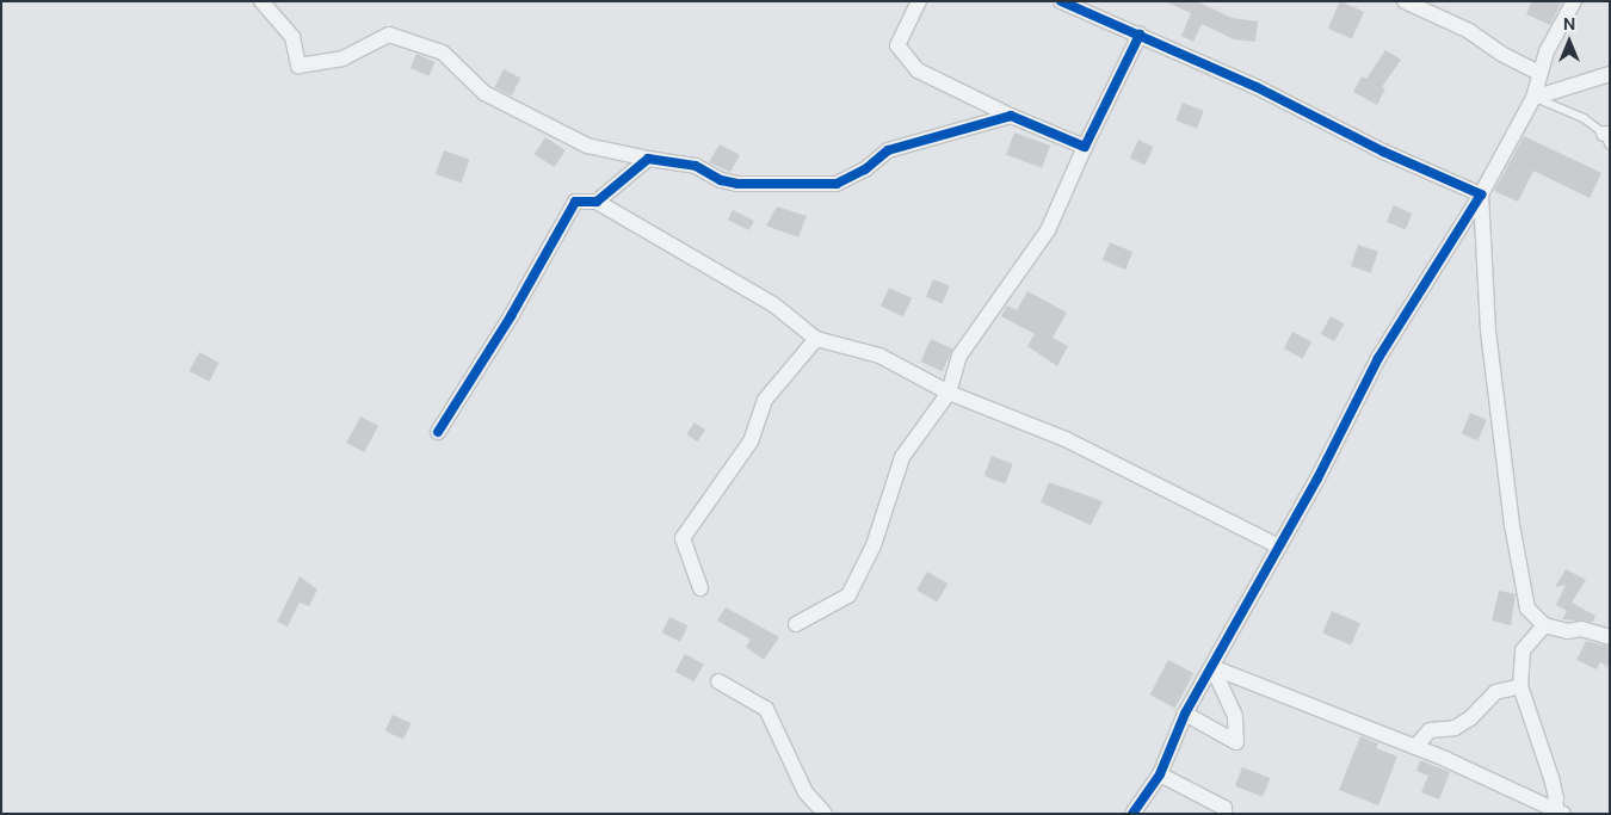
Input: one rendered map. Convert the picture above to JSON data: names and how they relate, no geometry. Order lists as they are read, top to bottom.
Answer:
{
  "north": "top"
}
